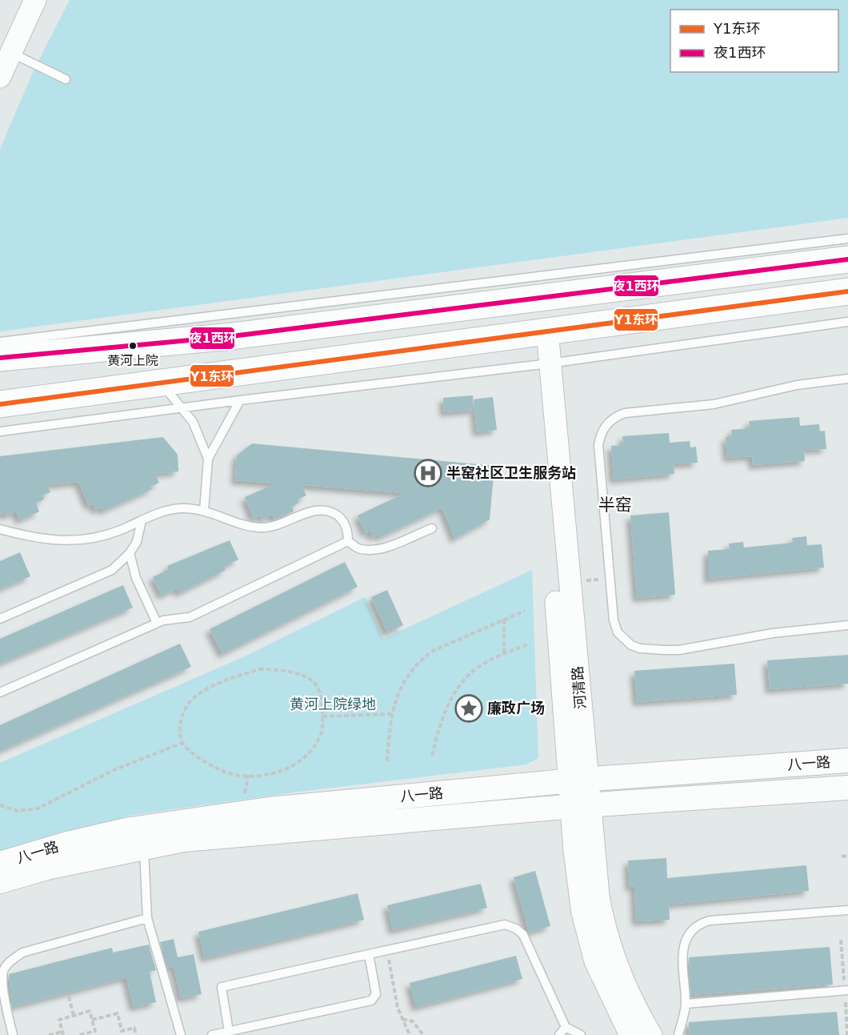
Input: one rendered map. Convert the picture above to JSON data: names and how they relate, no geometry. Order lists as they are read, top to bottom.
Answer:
{
  "streets": {
    "main road": ["八一路"],
    "street": ["河清路"]
  },
  "crossings": [
    ["河清路", "八一路"]
  ],
  "districts": ["半窑"],
  "parks": ["黄河上院绿地"],
  "places": {
    "other": ["黄河上院"],
    "hospital": ["半窑社区卫生服务站"],
    "place": ["廉政广场"]
  },
  "lines": ["transit line 夜1西环", "transit line Y1东环"],
  "legend": ["Y1东环", "夜1西环"]
}
